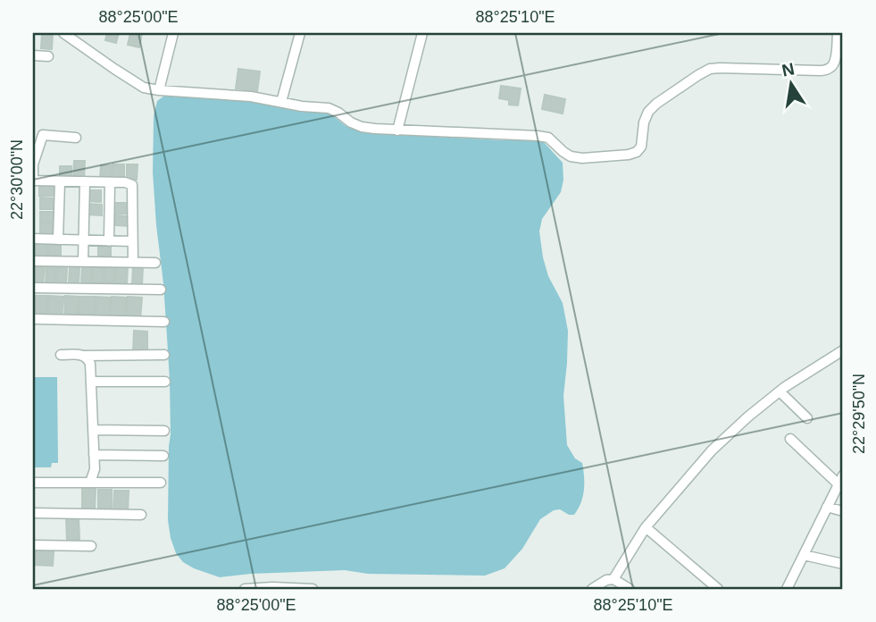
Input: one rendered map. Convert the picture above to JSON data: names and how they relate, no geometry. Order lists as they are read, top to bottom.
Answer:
{
  "north": "top",
  "coordinates": [
    "88°25'00\"E",
    "88°25'10\"E",
    "22°30'00\"N",
    "22°29'50\"N"
  ]
}
